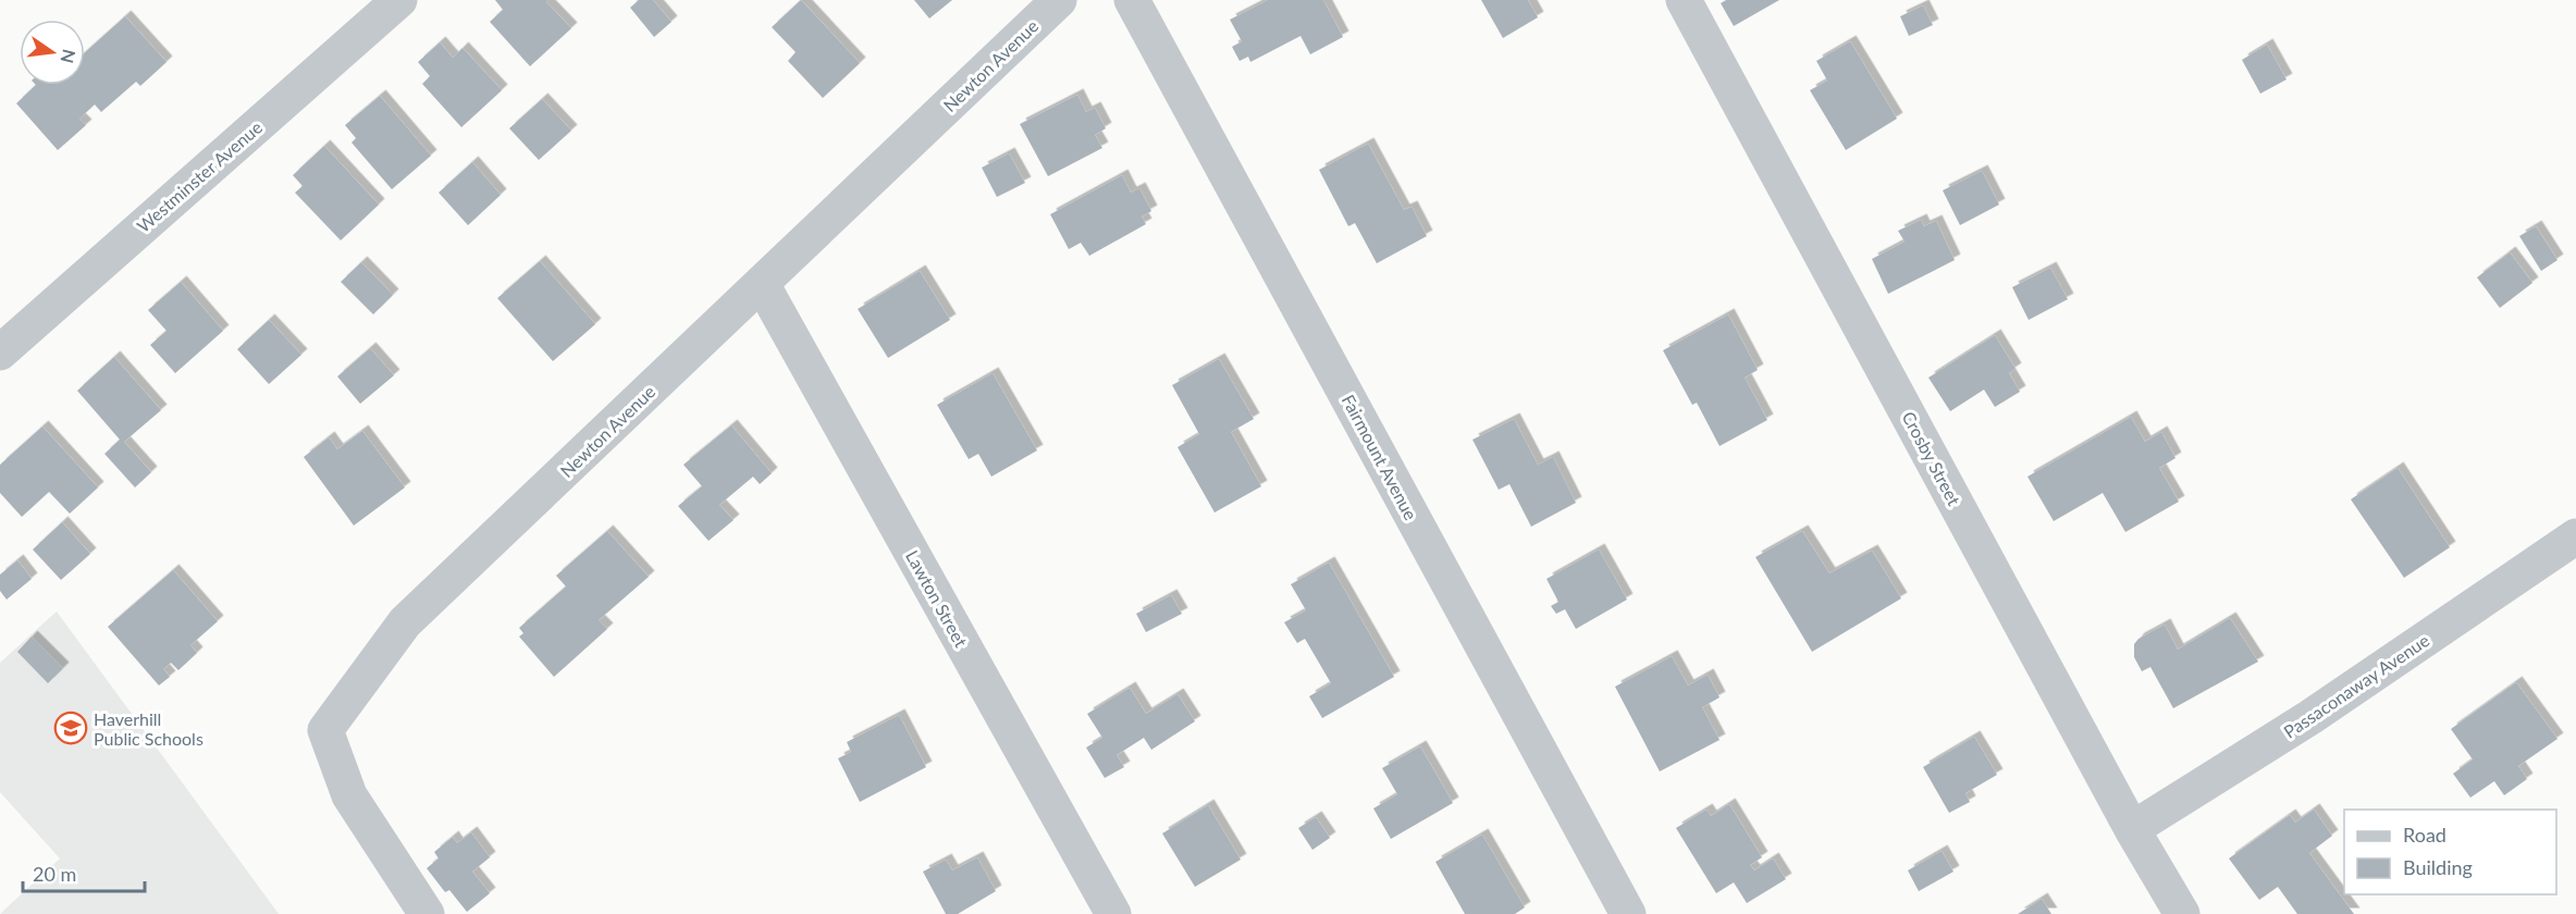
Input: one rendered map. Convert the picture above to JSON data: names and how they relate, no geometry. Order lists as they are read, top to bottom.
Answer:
{
  "streets": {
    "street": [
      "Newton Avenue",
      "Westminster Avenue",
      "Fairmount Avenue",
      "Crosby Street",
      "Lawton Street",
      "Passaconaway Avenue"
    ]
  },
  "crossings": [
    ["Newton Avenue", "Lawton Street"],
    ["Crosby Street", "Passaconaway Avenue"]
  ],
  "places": {
    "school or university": ["Haverhill Public Schools"]
  },
  "legend": ["Road", "Building"],
  "scale_bar": "20 m",
  "north": "right"
}
